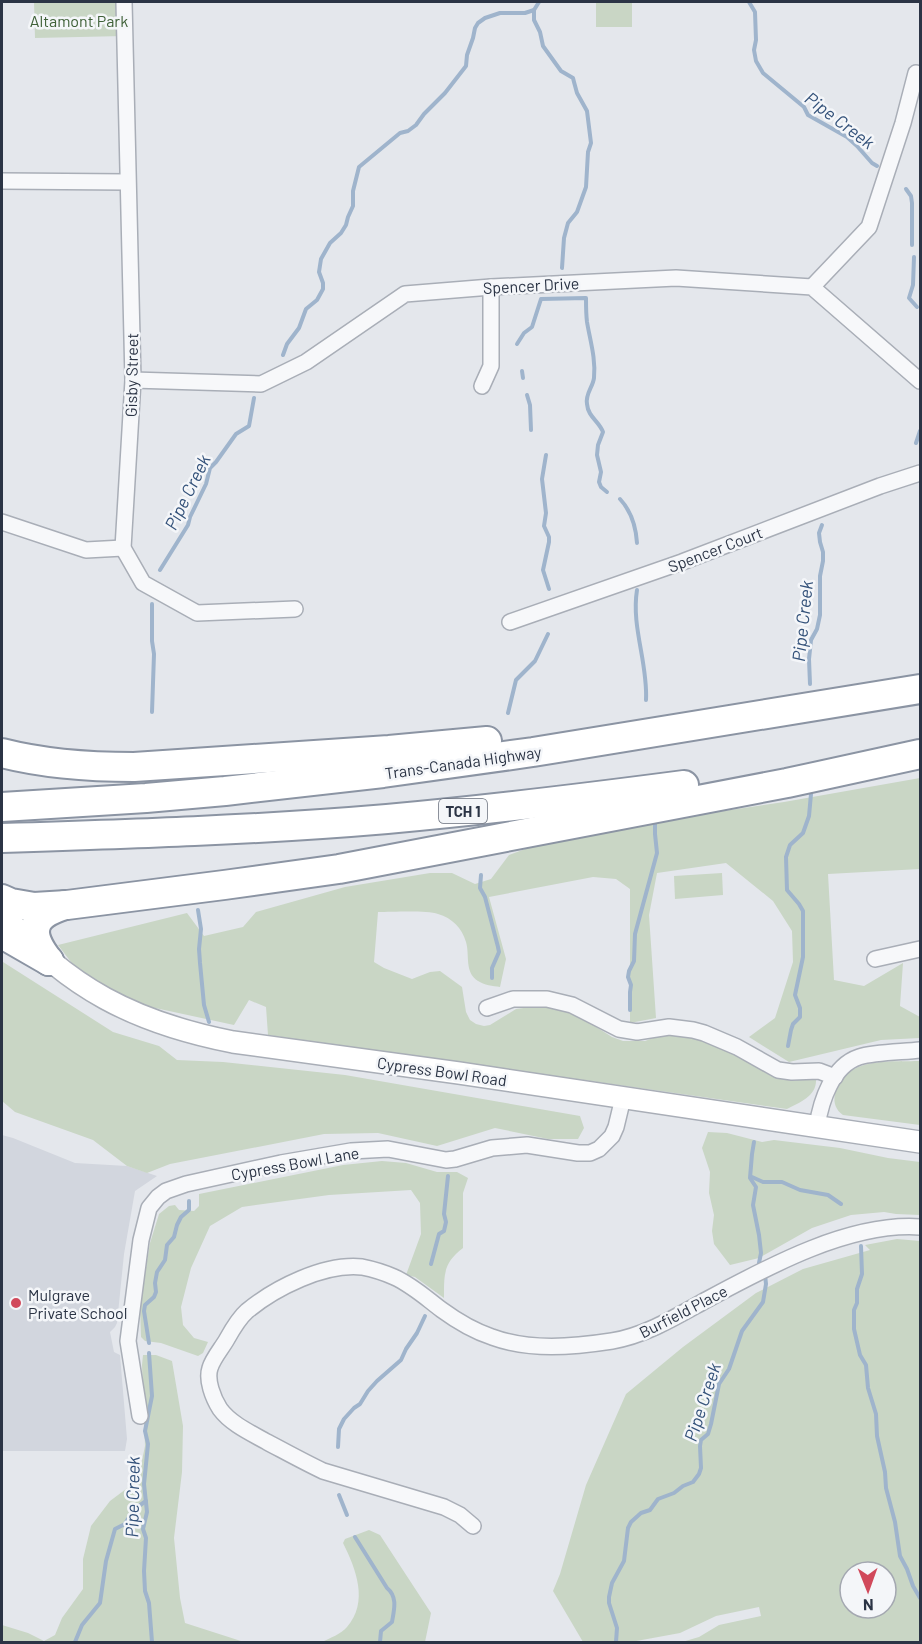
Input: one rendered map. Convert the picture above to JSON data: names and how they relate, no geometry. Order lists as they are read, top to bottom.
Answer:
{
  "streets": {
    "highway": ["Trans-Canada Highway", "TCH 1"],
    "street": [
      "Spencer Drive",
      "Gisby Street",
      "Spencer Court",
      "Cypress Bowl Road",
      "Cypress Bowl Lane",
      "Burfield Place"
    ]
  },
  "crossings": [
    ["Spencer Drive", "Gisby Street"],
    ["Cypress Bowl Road", "Cypress Bowl Lane"]
  ],
  "water": ["Pipe Creek"],
  "parks": ["Altamont Park"],
  "places": ["Mulgrave Private School"],
  "north": "bottom"
}
